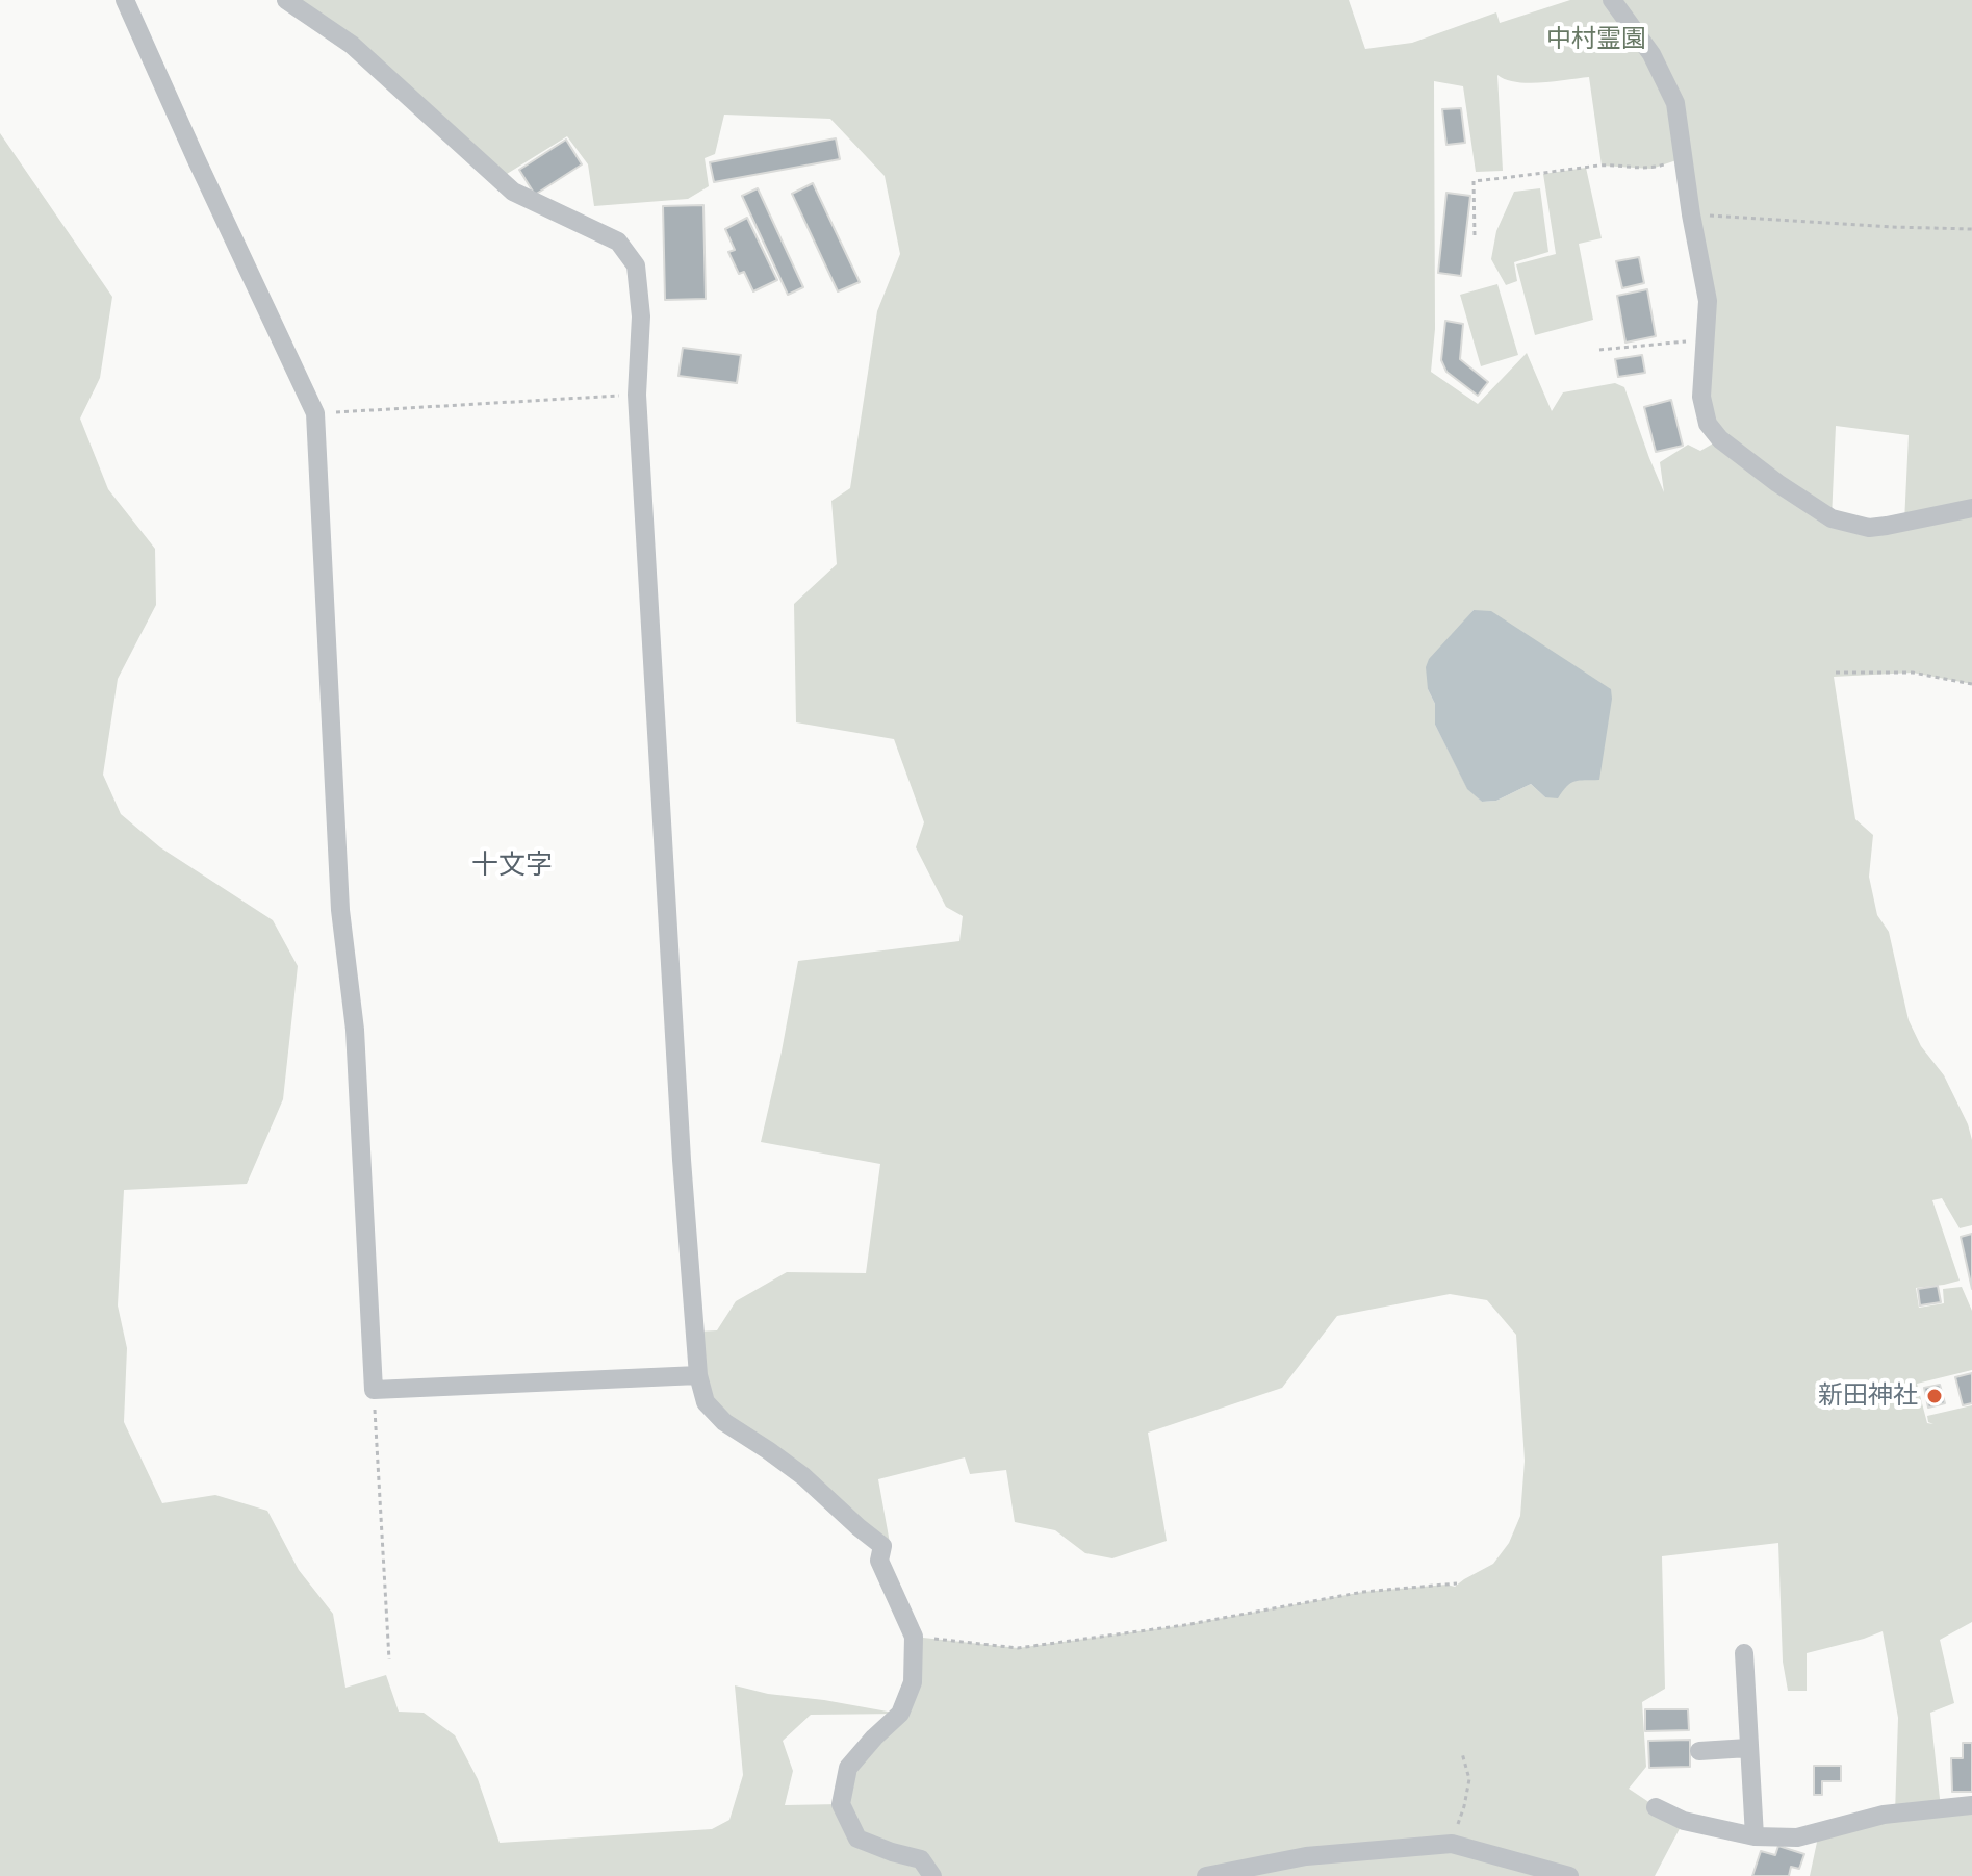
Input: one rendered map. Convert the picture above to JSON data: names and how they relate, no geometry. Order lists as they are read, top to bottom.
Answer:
{
  "districts": ["十文字"],
  "parks": ["中村霊園"],
  "places": ["新田神社"]
}
